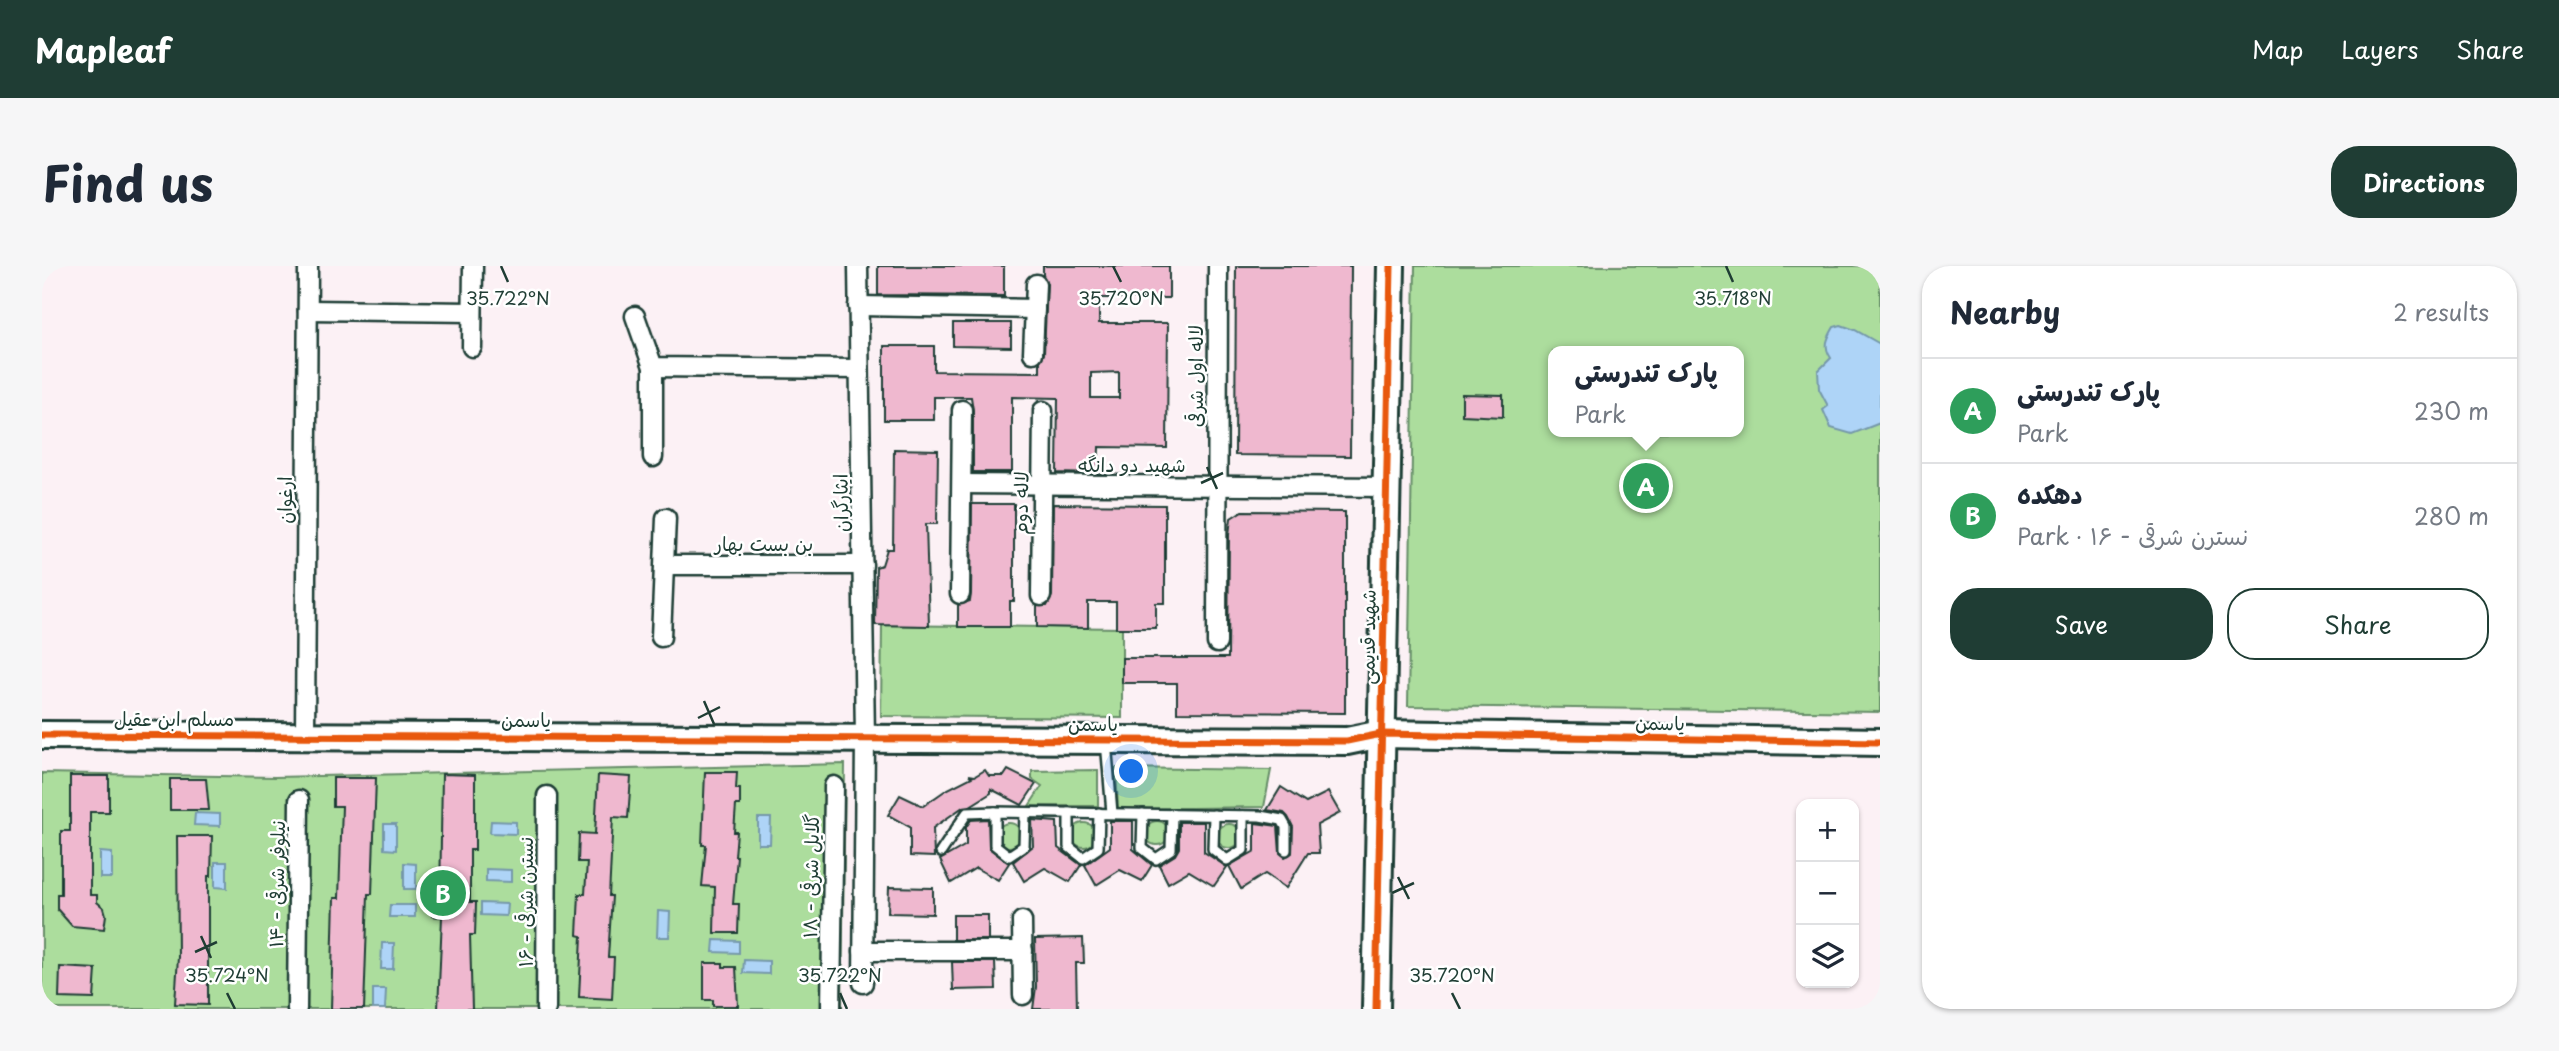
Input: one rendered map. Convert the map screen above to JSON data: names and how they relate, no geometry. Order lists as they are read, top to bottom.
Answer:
{
  "streets": {
    "street": [
      "لاله اول شرقی",
      "شهید دو دانگه",
      "ارغوان",
      "ایثارگران",
      "لاله دوم",
      "بن بست بهار",
      "شهید قدیمی",
      "مسلم ابن عقیل",
      "یاسمن",
      "گلایل شرقی - ۱۸",
      "نیلوفر شرقی - ۱۴",
      "نسترن شرقی - ۱۶"
    ]
  },
  "crossings": [
    ["لاله اول شرقی", "شهید دو دانگه"],
    ["شهید دو دانگه", "لاله دوم"],
    ["شهید دو دانگه", "شهید قدیمی"],
    ["ارغوان", "مسلم ابن عقیل"],
    ["ارغوان", "یاسمن"],
    ["ایثارگران", "بن بست بهار"],
    ["ایثارگران", "یاسمن"],
    ["شهید قدیمی", "یاسمن"],
    ["مسلم ابن عقیل", "یاسمن"]
  ],
  "page": {
    "header": "Mapleaf",
    "nav": ["Map", "Layers", "Share"],
    "title": "Find us",
    "buttons": [
      "Directions",
      ["Save", "Share"]
    ],
    "heading": ["Nearby", "2 results"],
    "popup": ["پارک تندرستی", "Park"],
    "list": [
      {
        "mark": "A",
        "name": "پارک تندرستی",
        "note": "Park",
        "value": "230 m"
      },
      {
        "mark": "B",
        "name": "دهکده",
        "note": "Park · نسترن شرقی - ۱۶",
        "value": "280 m"
      }
    ],
    "pins": ["A", "B"],
    "map_buttons": ["+", "−"]
  },
  "coordinates": [
    "35.722°N",
    "35.718°N",
    "35.720°N",
    "35.724°N"
  ]
}
